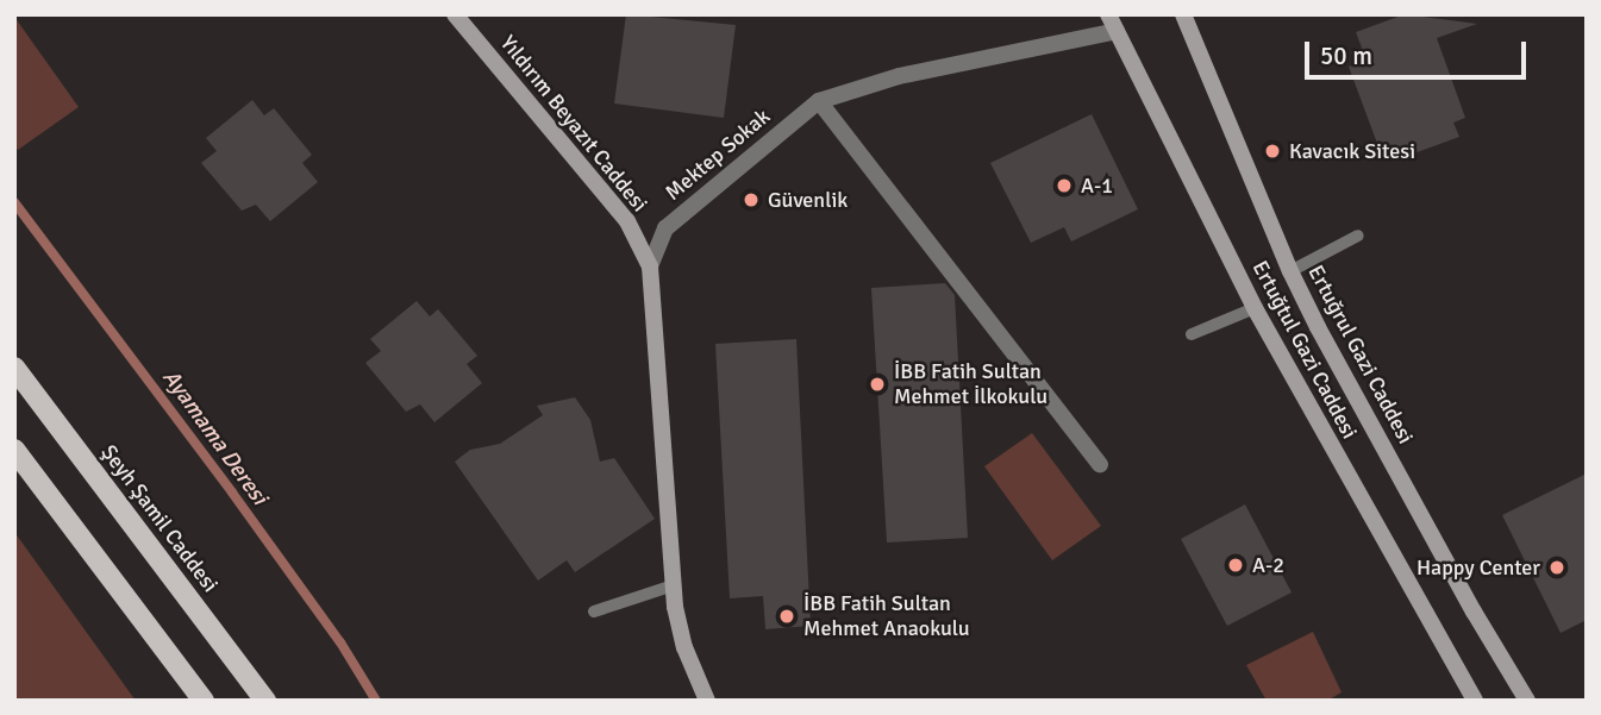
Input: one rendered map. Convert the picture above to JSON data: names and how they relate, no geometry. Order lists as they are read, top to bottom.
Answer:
{
  "streets": {
    "main road": [
      "Yıldırım Beyazıt Caddesi",
      "Mektep Sokak",
      "Ertuğtul Gazi Caddesi",
      "Ertuğrul Gazi Caddesi",
      "Şeyh Şamil Caddesi"
    ]
  },
  "crossings": [
    ["Yıldırım Beyazıt Caddesi", "Mektep Sokak"],
    ["Mektep Sokak", "Ertuğtul Gazi Caddesi"]
  ],
  "water": ["Ayamama Deresi"],
  "places": [
    "Kavacık Sitesi",
    "A-1",
    "Güvenlik",
    "İBB Fatih Sultan Mehmet İlkokulu",
    "A-2",
    "Happy Center",
    "İBB Fatih Sultan Mehmet Anaokulu"
  ],
  "scale_bar": "50 m"
}
